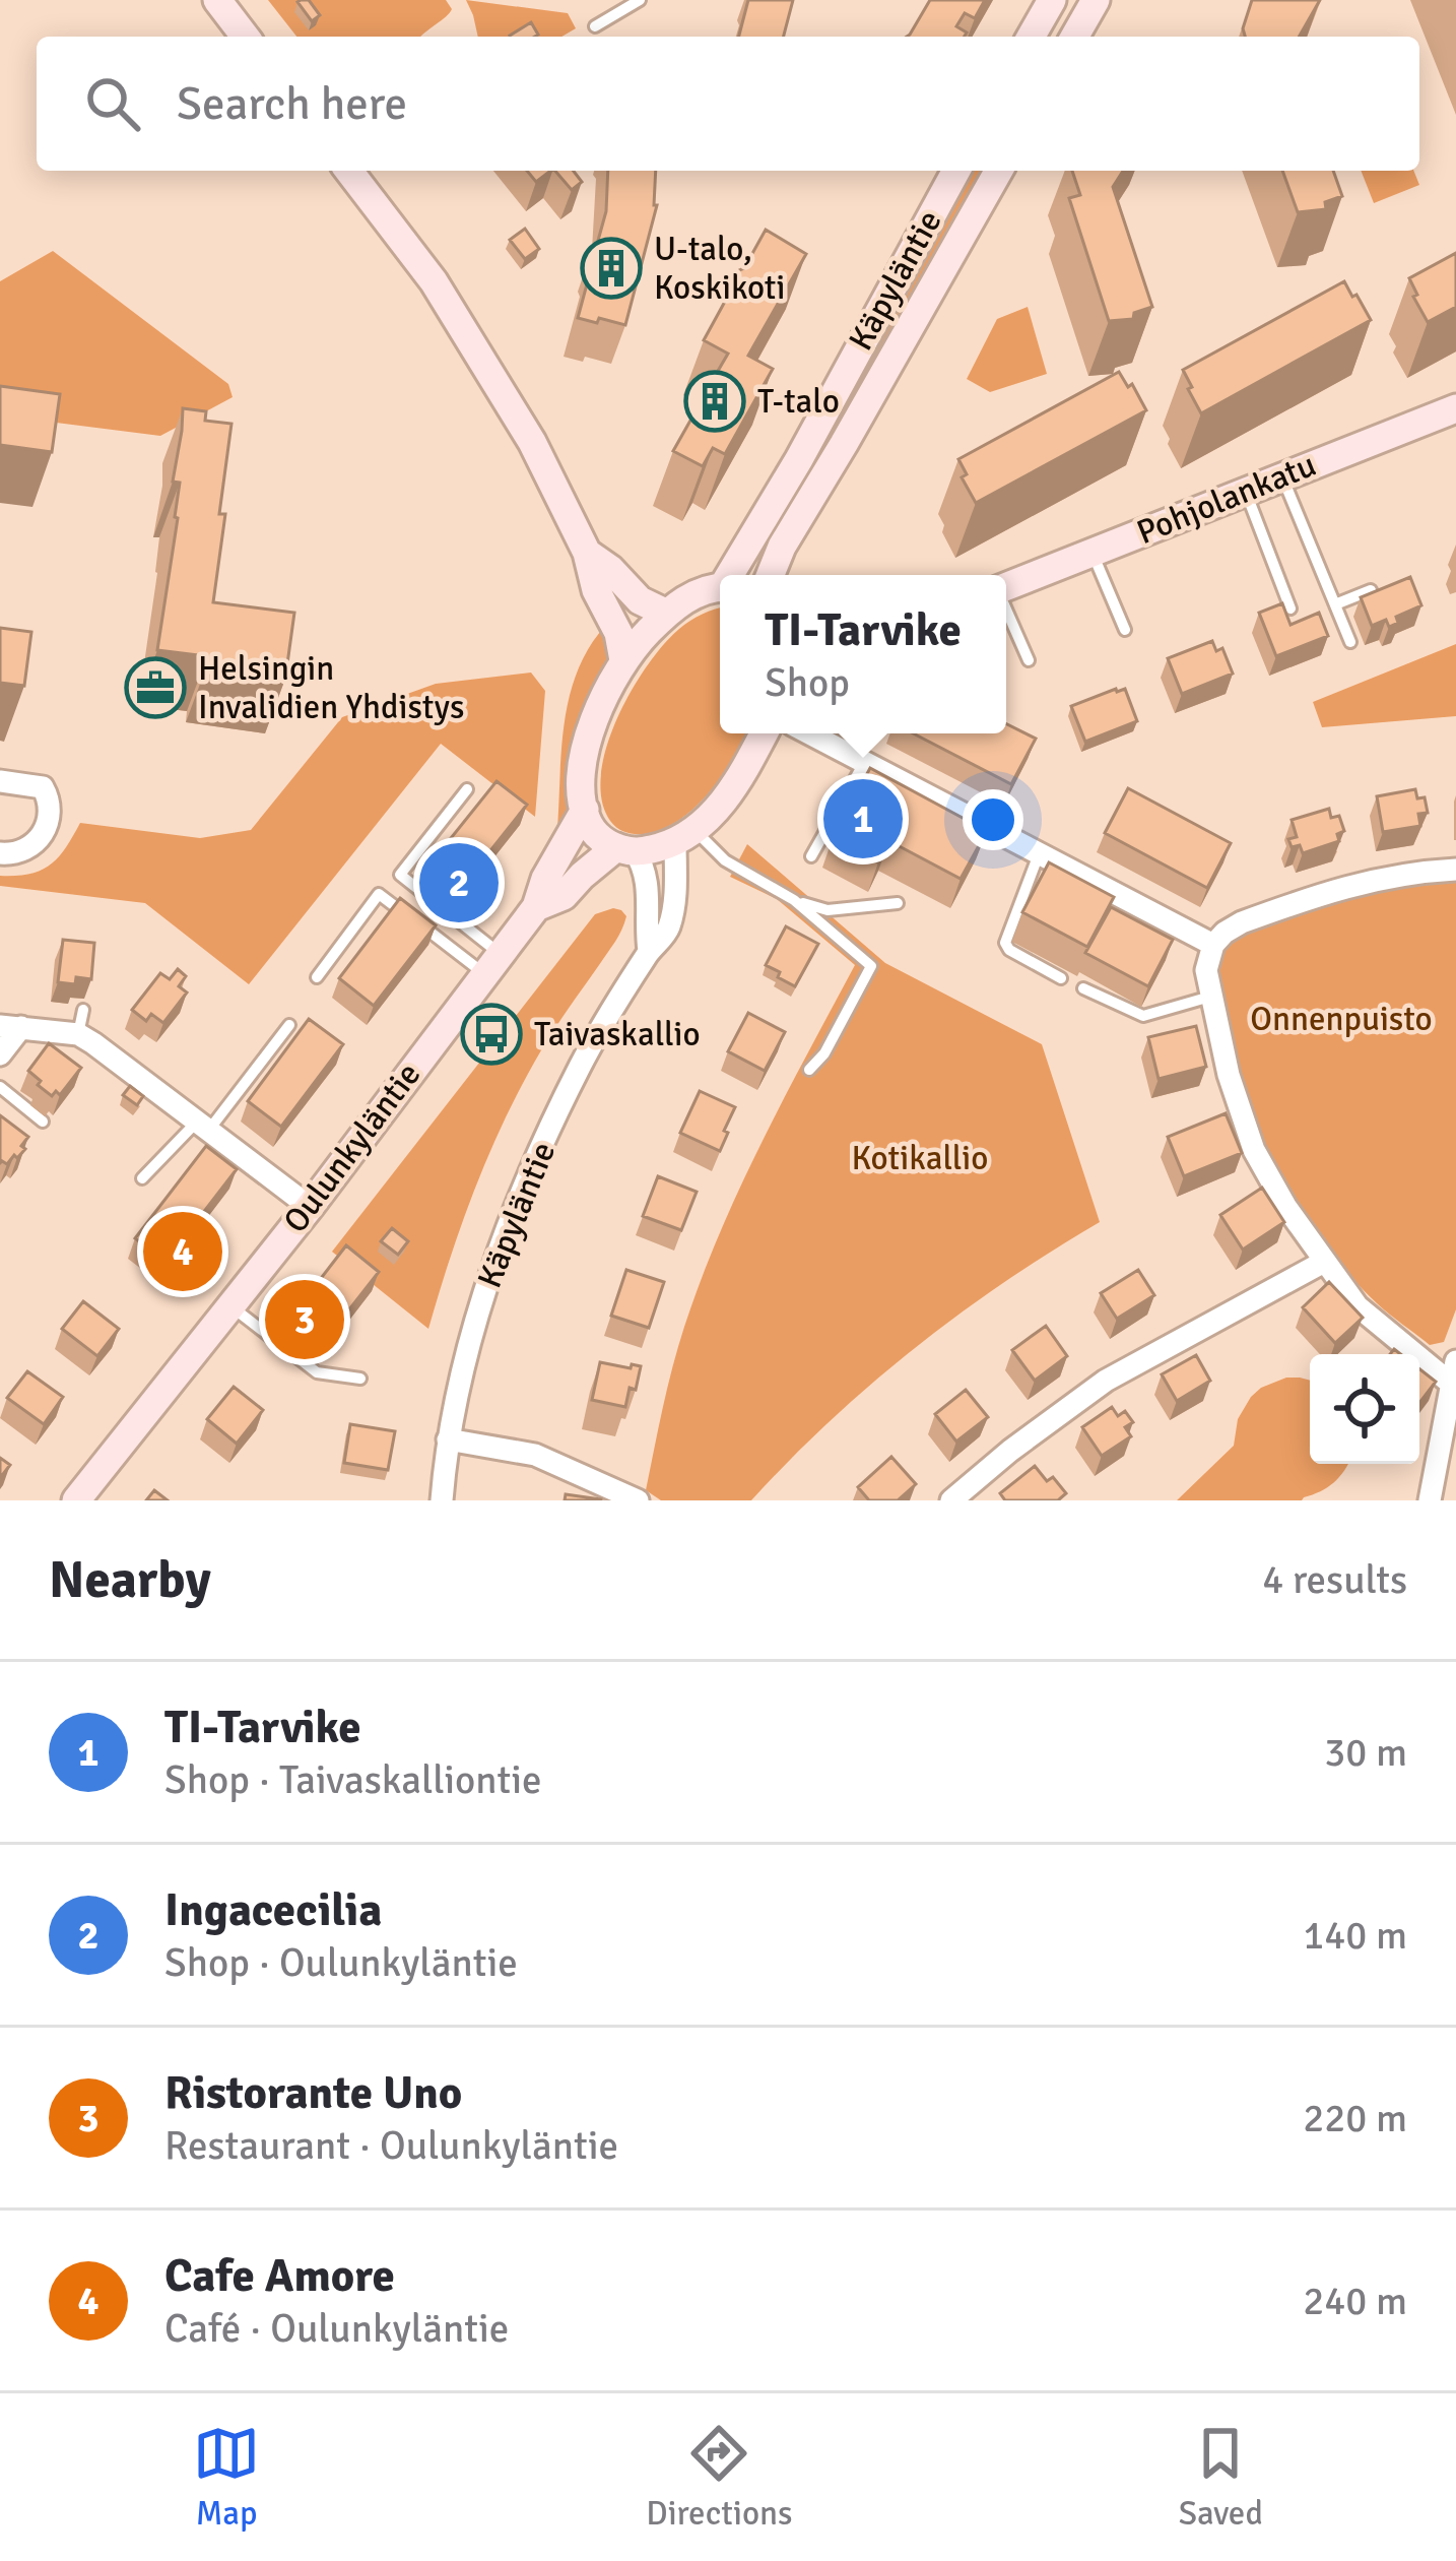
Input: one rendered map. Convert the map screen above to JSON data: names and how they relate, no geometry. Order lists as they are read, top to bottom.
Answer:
{
  "streets": {
    "main road": ["Käpyläntie", "Pohjolankatu", "Oulunkyläntie"]
  },
  "parks": ["Onnenpuisto", "Kotikallio"],
  "places": {
    "building": ["U-talo, Koskikoti", "T-talo"],
    "office": ["Helsingin Invalidien Yhdistys"],
    "bus stop": ["Taivaskallio"]
  },
  "page": {
    "search": "Search here",
    "popup": ["TI-Tarvike", "Shop"],
    "pins": [
      "1",
      "2",
      "4",
      "3"
    ],
    "heading": ["Nearby", "4 results"],
    "list": [
      {
        "mark": "1",
        "name": "TI-Tarvike",
        "note": "Shop · Taivaskalliontie",
        "value": "30 m"
      },
      {
        "mark": "2",
        "name": "Ingacecilia",
        "note": "Shop · Oulunkyläntie",
        "value": "140 m"
      },
      {
        "mark": "3",
        "name": "Ristorante Uno",
        "note": "Restaurant · Oulunkyläntie",
        "value": "220 m"
      },
      {
        "mark": "4",
        "name": "Cafe Amore",
        "note": "Café · Oulunkyläntie",
        "value": "240 m"
      }
    ],
    "nav": ["Map", "Directions", "Saved"]
  }
}
